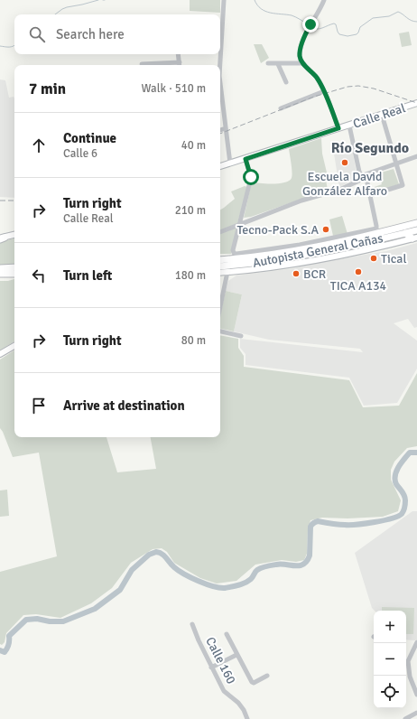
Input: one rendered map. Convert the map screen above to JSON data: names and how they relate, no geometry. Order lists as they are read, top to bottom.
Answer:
{
  "streets": {
    "highway": ["Autopista General Cañas"],
    "main road": ["Calle Real"],
    "street": ["Calle 160"]
  },
  "districts": ["Río Segundo"],
  "places": [
    "Escuela David González Alfaro",
    "Tecno-Pack S.A",
    "Tical",
    "TICA A134",
    "BCR"
  ],
  "page": {
    "search": "Search here",
    "heading": ["7 min", "Walk · 510 m"],
    "list": [
      ["Continue", "Calle 6", "40 m"],
      ["Turn right", "Calle Real", "210 m"],
      ["Turn left", "180 m"],
      ["Turn right", "80 m"],
      "Arrive at destination"
    ],
    "map_buttons": ["+", "−"]
  }
}
